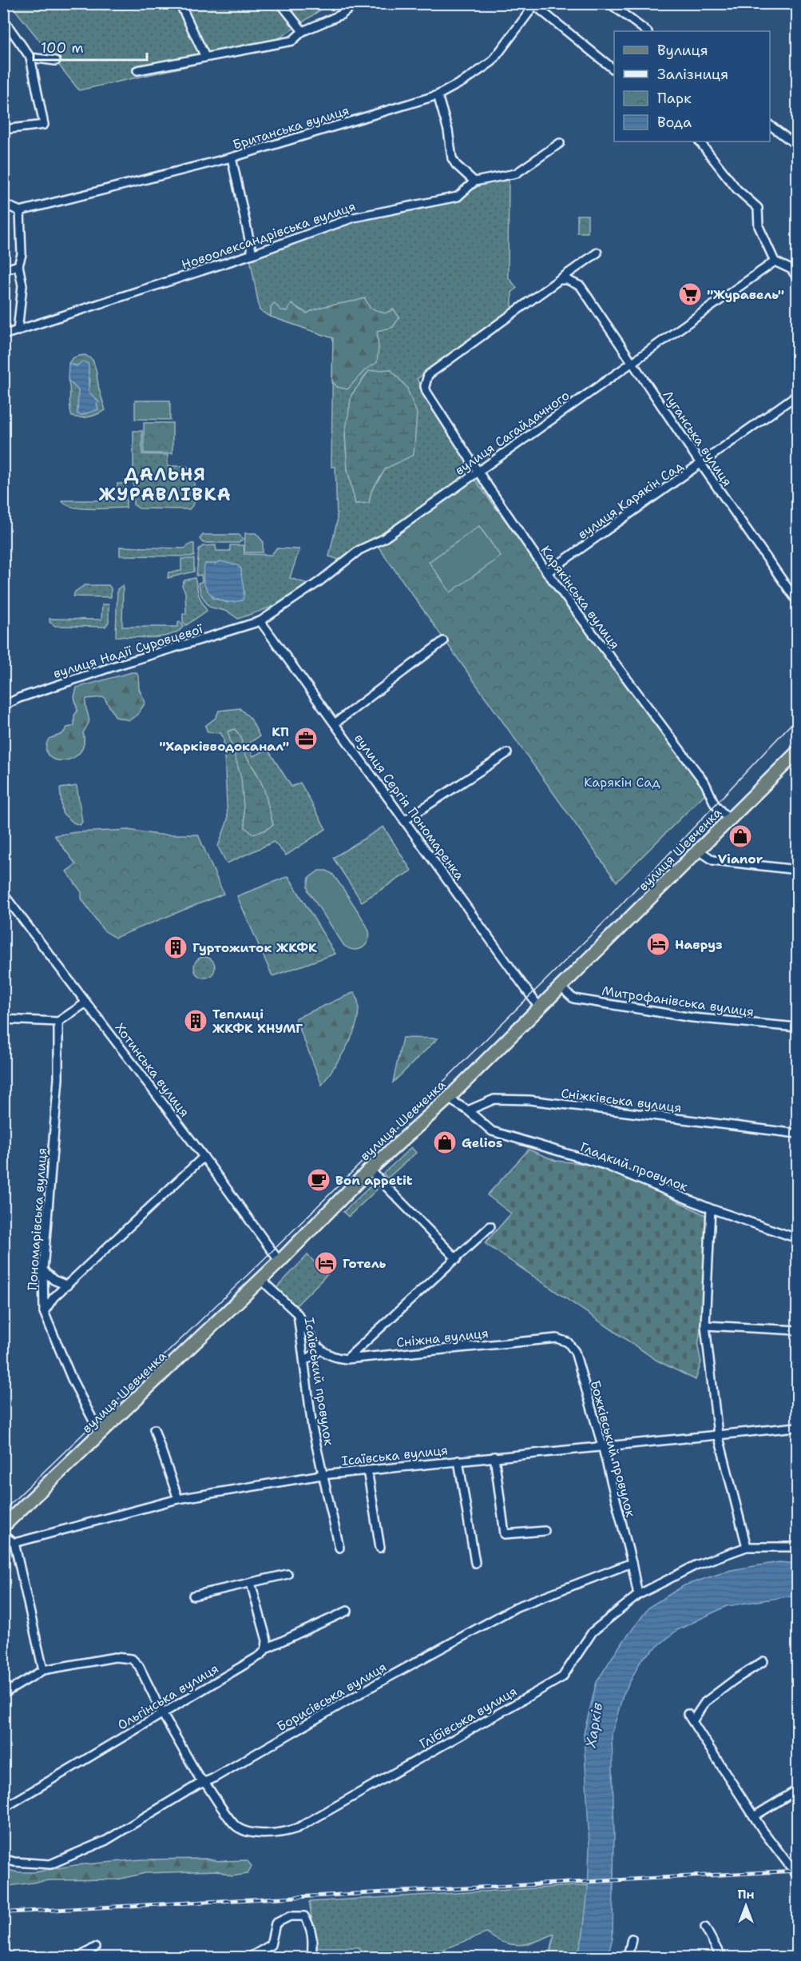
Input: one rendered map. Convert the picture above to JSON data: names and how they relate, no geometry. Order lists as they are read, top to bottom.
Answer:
{
  "streets": {
    "main road": ["вулиця Шевченка"],
    "street": [
      "Британська вулиця",
      "Новоолександрівська вулиця",
      "вулиця Сагайдачного",
      "Луганська вулиця",
      "вулиця Карякін Сад",
      "Карякінська вулиця",
      "вулиця Надії Суровцевої",
      "вулиця Сергія Пономаренка",
      "Митрофанівська вулиця",
      "Хотинська вулиця",
      "Сніжківська вулиця",
      "Гладкий провулок",
      "Пономарівська вулиця",
      "Сніжна вулиця",
      "Ісаївський провулок",
      "Божківський провулок",
      "Ісаївська вулиця",
      "Ольгінська вулиця",
      "Борисівська вулиця",
      "Глібівська вулиця"
    ]
  },
  "crossings": [
    ["вулиця Сагайдачного", "Луганська вулиця"],
    ["вулиця Сагайдачного", "Карякінська вулиця"],
    ["вулиця Сагайдачного", "вулиця Надії Суровцевої"],
    ["вулиця Сагайдачного", "вулиця Сергія Пономаренка"],
    ["Луганська вулиця", "вулиця Карякін Сад"],
    ["Луганська вулиця", "Карякінська вулиця"],
    ["вулиця Карякін Сад", "Карякінська вулиця"],
    ["Карякінська вулиця", "вулиця Шевченка"],
    ["вулиця Надії Суровцевої", "вулиця Сергія Пономаренка"],
    ["вулиця Сергія Пономаренка", "вулиця Шевченка"],
    ["вулиця Шевченка", "Митрофанівська вулиця"],
    ["вулиця Шевченка", "Хотинська вулиця"],
    ["вулиця Шевченка", "Пономарівська вулиця"],
    ["вулиця Шевченка", "Ісаївський провулок"],
    ["Сніжківська вулиця", "Гладкий провулок"],
    ["Сніжна вулиця", "Божківський провулок"],
    ["Ісаївський провулок", "Ісаївська вулиця"],
    ["Божківський провулок", "Ісаївська вулиця"],
    ["Божківський провулок", "Борисівська вулиця"],
    ["Борисівська вулиця", "Глібівська вулиця"]
  ],
  "districts": ["ДАЛЬНЯ ЖУРАВЛІВКА"],
  "water": ["Харків"],
  "parks": ["Карякін Сад"],
  "places": {
    "supermarket": ["\"Журавель\""],
    "office": ["КП \"Харківводоканал\""],
    "shop": ["Vianor", "Gelios"],
    "hotel": ["Навруз", "Готель"],
    "building": ["Гуртожиток ЖКФК", "Теплиці ЖКФК ХНУМГ"],
    "cafe": ["Bon appetit"]
  },
  "legend": [
    "Вулиця",
    "Залізниця",
    "Парк",
    "Вода"
  ],
  "scale_bar": "100 m",
  "north": "top"
}
